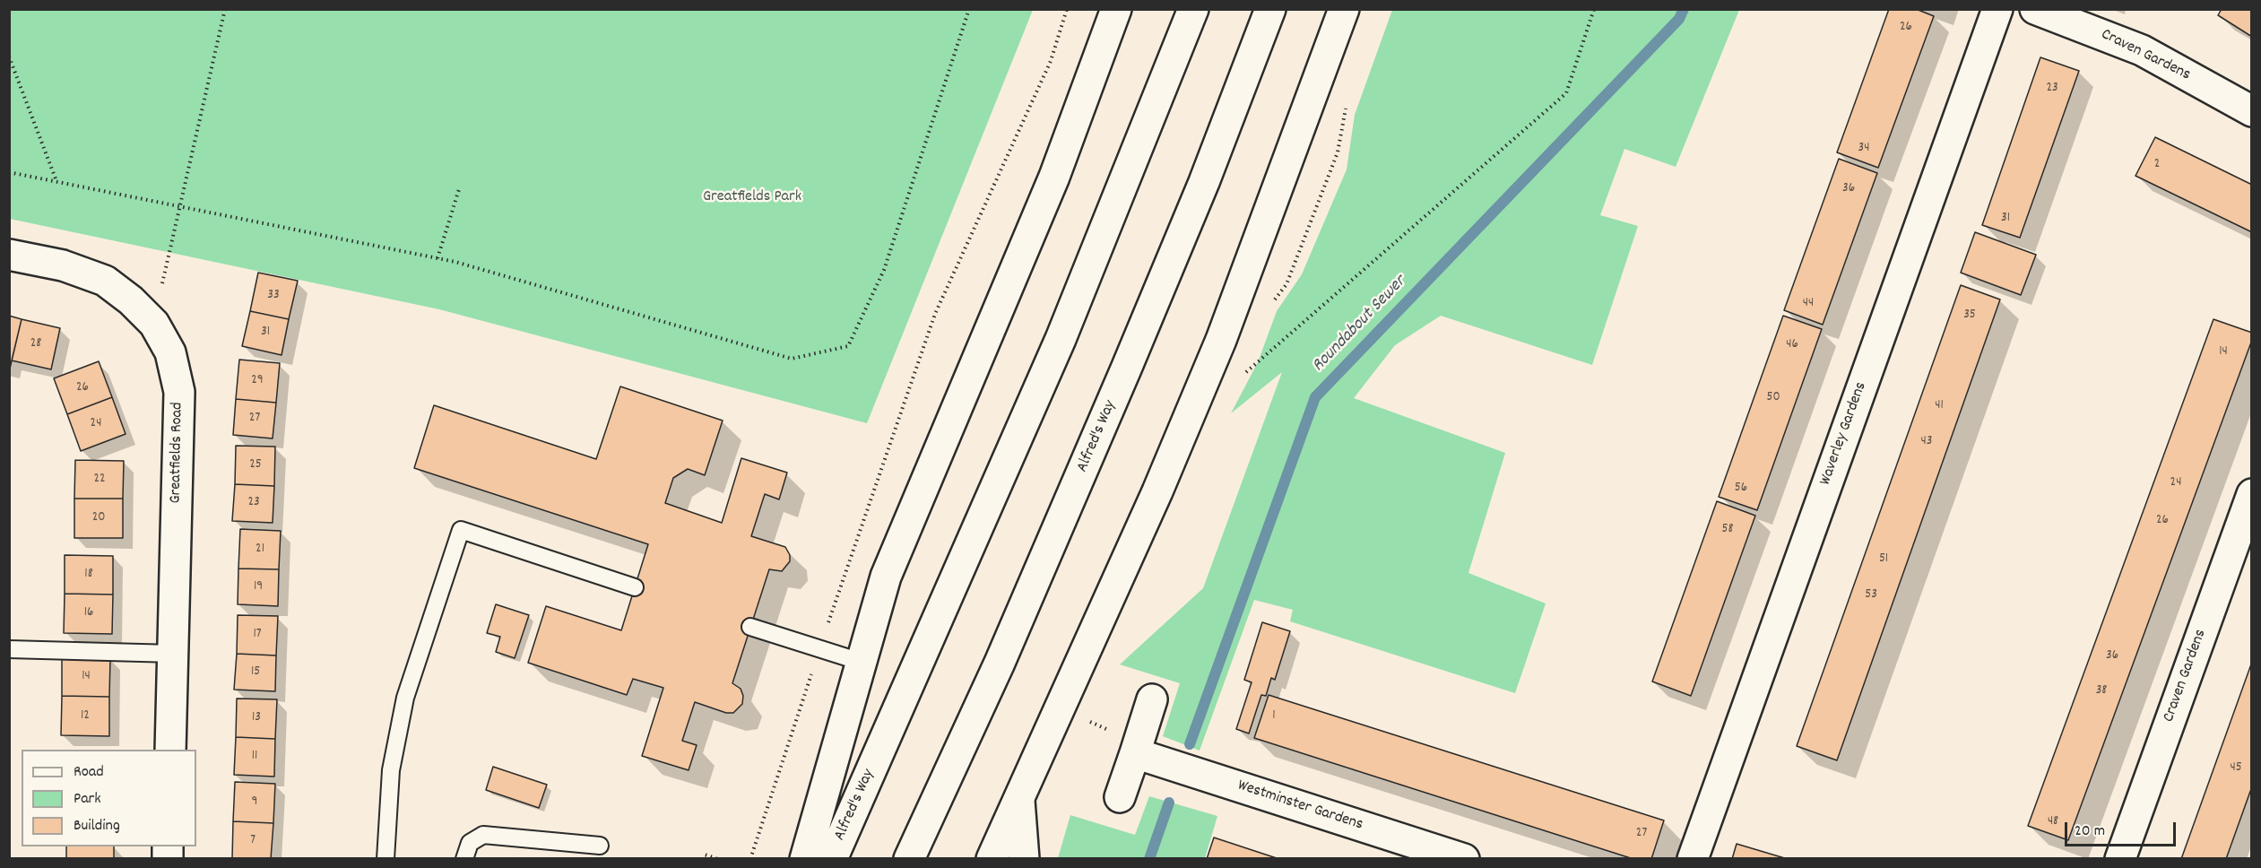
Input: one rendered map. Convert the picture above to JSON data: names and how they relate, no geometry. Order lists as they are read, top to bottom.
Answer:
{
  "streets": {
    "main road": [
      "Craven Gardens",
      "Waverley Gardens",
      "Alfred's Way",
      "Greatfields Road",
      "Westminster Gardens"
    ]
  },
  "water": ["Roundabout Sewer"],
  "parks": ["Greatfields Park"],
  "house_numbers": [
    "26",
    "23",
    "34",
    "2",
    "36",
    "31",
    "33",
    "44",
    "35",
    "31",
    "28",
    "46",
    "14",
    "29",
    "26",
    "50",
    "41",
    "27",
    "24",
    "43",
    "25",
    "22",
    "24",
    "56",
    "23",
    "20",
    "26",
    "58",
    "21",
    "51",
    "18",
    "19",
    "53",
    "16",
    "17",
    "36",
    "15",
    "14",
    "38",
    "12",
    "1",
    "13",
    "11",
    "45",
    "9",
    "48",
    "27",
    "7"
  ],
  "legend": ["Road", "Park", "Building"],
  "scale_bar": "20 m"
}
